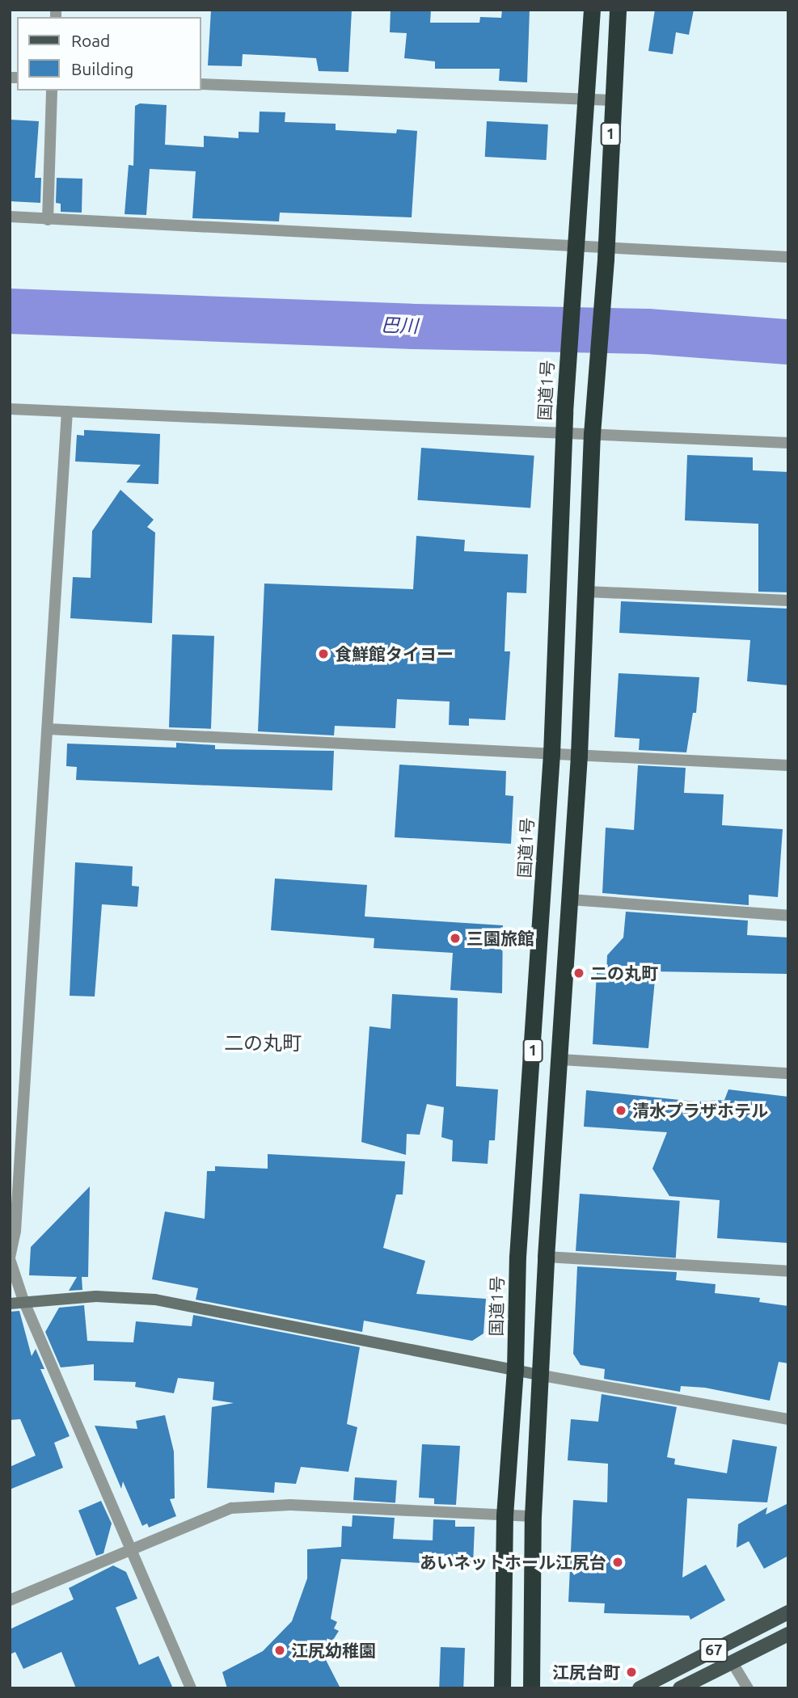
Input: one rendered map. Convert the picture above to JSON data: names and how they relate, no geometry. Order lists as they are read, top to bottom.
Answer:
{
  "streets": {
    "highway": ["1", "国道1号"],
    "main road": ["67"]
  },
  "districts": ["二の丸町"],
  "water": ["巴川"],
  "places": [
    "食鮮館タイヨー",
    "三園旅館",
    "二の丸町",
    "清水プラザホテル",
    "あいネットホール江尻台",
    "江尻幼稚園",
    "江尻台町"
  ],
  "legend": ["Road", "Building"]
}
